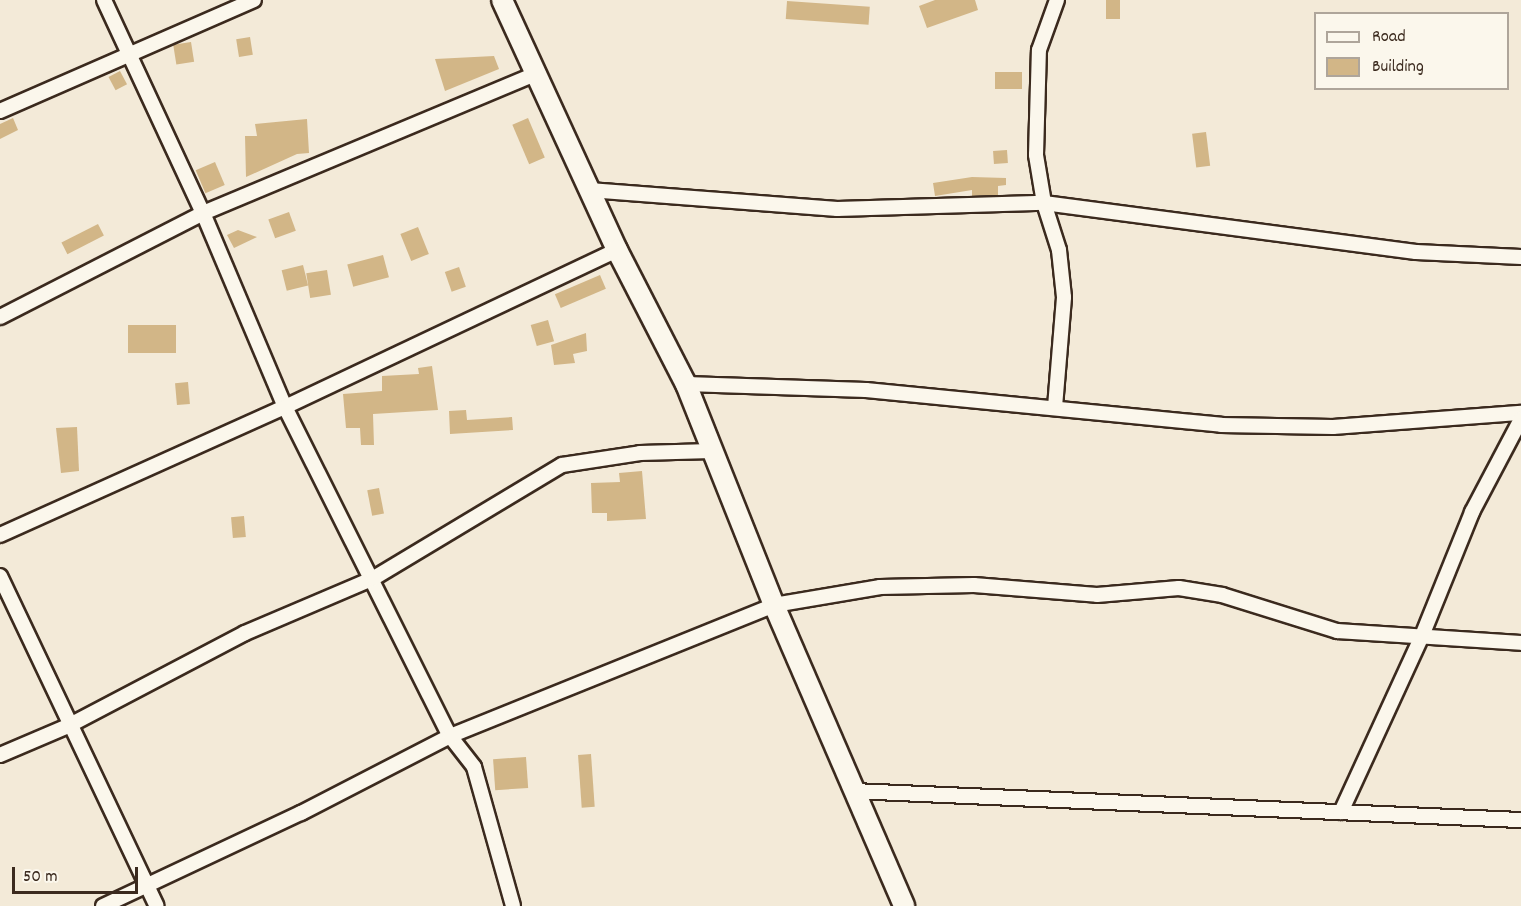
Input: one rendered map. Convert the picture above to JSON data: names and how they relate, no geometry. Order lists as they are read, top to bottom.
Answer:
{
  "legend": ["Road", "Building"],
  "scale_bar": "50 m"
}
